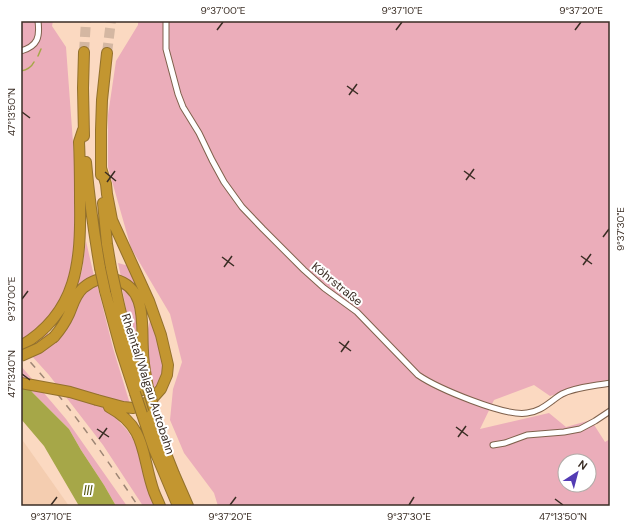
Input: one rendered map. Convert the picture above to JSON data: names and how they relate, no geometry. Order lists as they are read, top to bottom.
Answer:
{
  "streets": {
    "highway": ["Rheintal/Walgau Autobahn"],
    "street": ["Köhrstraße"]
  },
  "water": ["Ill"],
  "north": "top right",
  "coordinates": [
    "9°37'00\"E",
    "9°37'10\"E",
    "9°37'20\"E",
    "47°13'50\"N",
    "9°37'30\"E",
    "47°13'40\"N"
  ]
}
